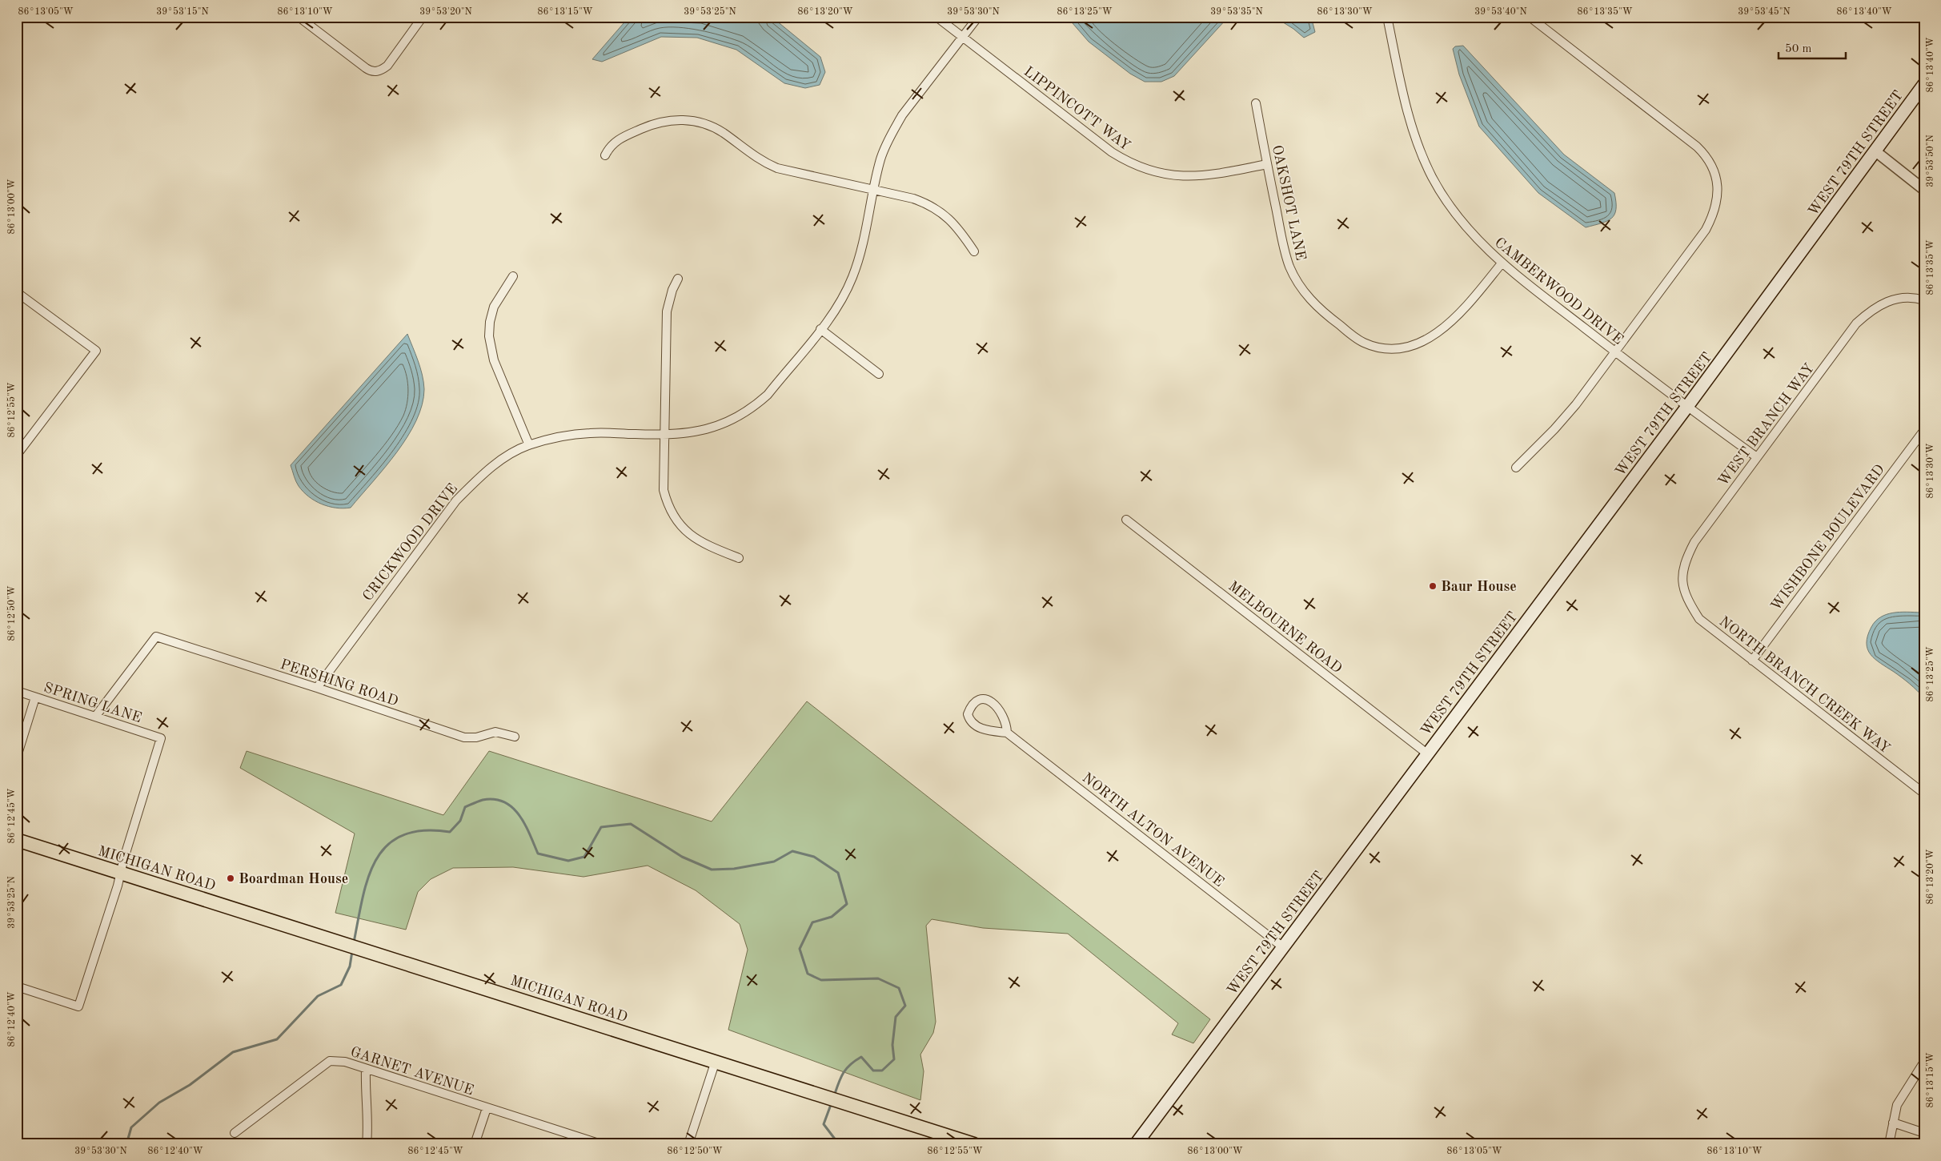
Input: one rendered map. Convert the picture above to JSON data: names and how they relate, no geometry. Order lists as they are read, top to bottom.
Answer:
{
  "streets": {
    "main road": ["WEST 79TH STREET", "MICHIGAN ROAD"],
    "street": [
      "LIPPINCOTT WAY",
      "OAKSHOT LANE",
      "CAMBERWOOD DRIVE",
      "WEST BRANCH WAY",
      "WISHBONE BOULEVARD",
      "CRICKWOOD DRIVE",
      "MELBOURNE ROAD",
      "PERSHING ROAD",
      "NORTH BRANCH CREEK WAY",
      "SPRING LANE",
      "NORTH ALTON AVENUE",
      "GARNET AVENUE"
    ]
  },
  "crossings": [
    ["LIPPINCOTT WAY", "OAKSHOT LANE"],
    ["LIPPINCOTT WAY", "CRICKWOOD DRIVE"],
    ["WEST 79TH STREET", "CAMBERWOOD DRIVE"],
    ["WEST 79TH STREET", "MELBOURNE ROAD"],
    ["WEST 79TH STREET", "NORTH ALTON AVENUE"],
    ["OAKSHOT LANE", "CAMBERWOOD DRIVE"],
    ["CAMBERWOOD DRIVE", "WEST BRANCH WAY"],
    ["WEST BRANCH WAY", "NORTH BRANCH CREEK WAY"],
    ["WISHBONE BOULEVARD", "NORTH BRANCH CREEK WAY"],
    ["CRICKWOOD DRIVE", "PERSHING ROAD"],
    ["PERSHING ROAD", "SPRING LANE"],
    ["SPRING LANE", "MICHIGAN ROAD"]
  ],
  "places": ["Baur House", "Boardman House"],
  "scale_bar": "50 m",
  "coordinates": [
    "86°13'05\"W",
    "39°53'15\"N",
    "86°13'10\"W",
    "39°53'20\"N",
    "86°13'15\"W",
    "39°53'25\"N",
    "86°13'20\"W",
    "39°53'30\"N",
    "86°13'25\"W",
    "39°53'35\"N",
    "86°13'30\"W",
    "39°53'40\"N",
    "86°13'35\"W",
    "39°53'45\"N",
    "86°13'40\"W",
    "39°53'50\"N",
    "86°13'00\"W",
    "86°12'55\"W",
    "86°12'50\"W",
    "86°12'45\"W",
    "86°12'40\"W"
  ]
}
